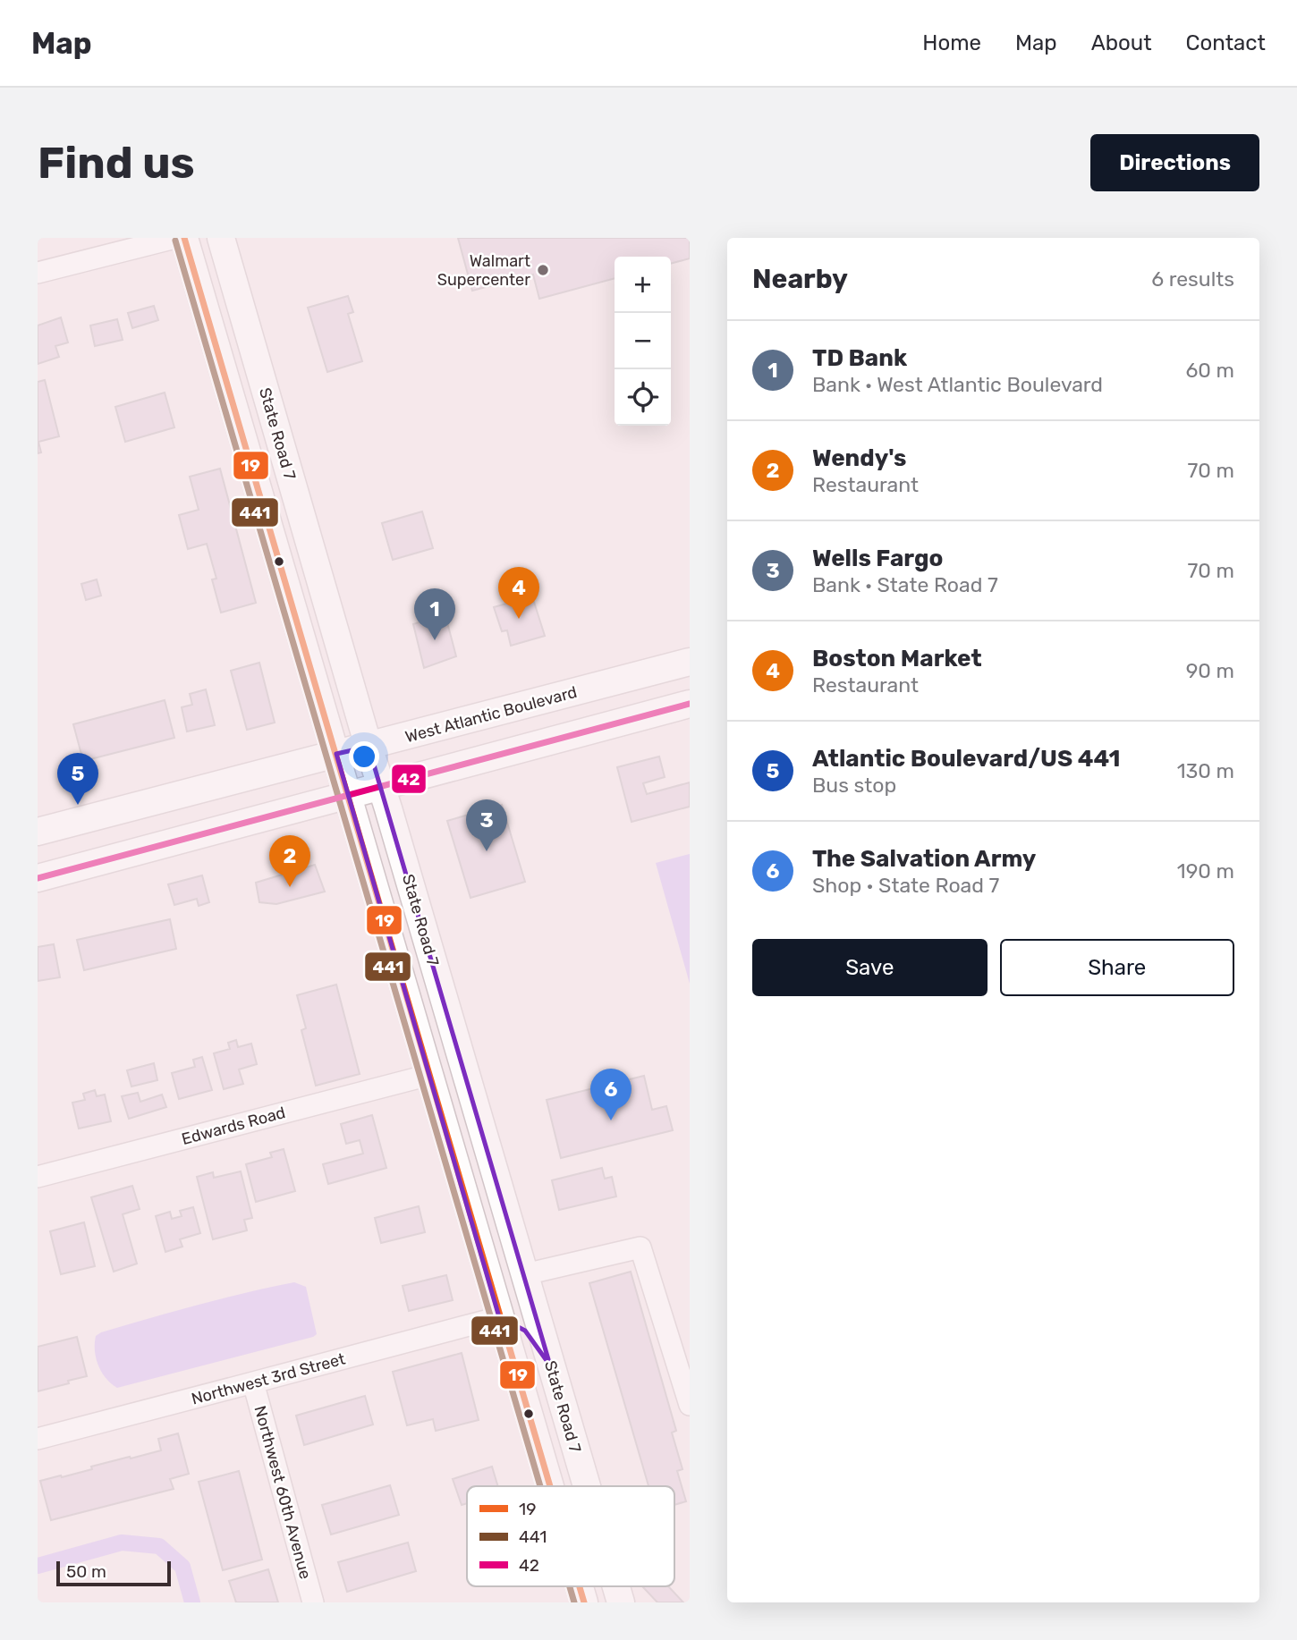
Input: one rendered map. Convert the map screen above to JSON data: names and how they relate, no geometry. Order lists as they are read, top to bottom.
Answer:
{
  "streets": {
    "main road": ["State Road 7", "West Atlantic Boulevard"],
    "street": ["Edwards Road", "Northwest 3rd Street", "Northwest 60th Avenue"]
  },
  "crossings": [
    ["State Road 7", "West Atlantic Boulevard"],
    ["Northwest 3rd Street", "Northwest 60th Avenue"]
  ],
  "places": ["Walmart Supercenter"],
  "lines": ["transit line 19", "transit line 441", "transit line 42"],
  "legend": ["19", "441", "42"],
  "scale_bar": "50 m",
  "page": {
    "header": "Map",
    "nav": [
      "Home",
      "Map",
      "About",
      "Contact"
    ],
    "buttons": [
      "Directions",
      ["Save", "Share"]
    ],
    "title": "Find us",
    "heading": ["Nearby", "6 results"],
    "map_buttons": ["+", "−"],
    "list": [
      {
        "mark": "1",
        "name": "TD Bank",
        "note": "Bank · West Atlantic Boulevard",
        "value": "60 m"
      },
      {
        "mark": "2",
        "name": "Wendy's",
        "note": "Restaurant",
        "value": "70 m"
      },
      {
        "mark": "3",
        "name": "Wells Fargo",
        "note": "Bank · State Road 7",
        "value": "70 m"
      },
      {
        "mark": "4",
        "name": "Boston Market",
        "note": "Restaurant",
        "value": "90 m"
      },
      {
        "mark": "5",
        "name": "Atlantic Boulevard/US 441",
        "note": "Bus stop",
        "value": "130 m"
      },
      {
        "mark": "6",
        "name": "The Salvation Army",
        "note": "Shop · State Road 7",
        "value": "190 m"
      }
    ],
    "pins": [
      "4",
      "1",
      "5",
      "3",
      "2",
      "6"
    ],
    "scale": "50 m"
  }
}
